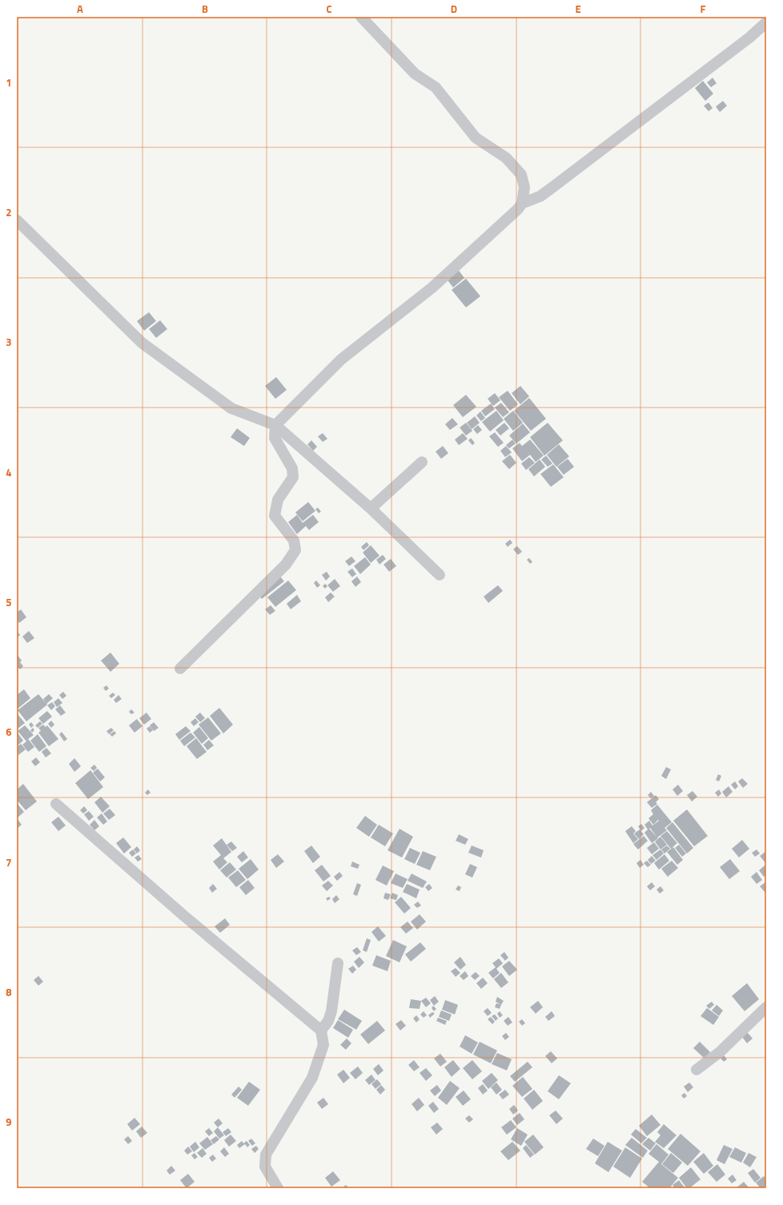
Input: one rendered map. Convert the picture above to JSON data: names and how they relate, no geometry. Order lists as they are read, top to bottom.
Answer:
{
  "grid": {
    "columns": [
      "A",
      "B",
      "C",
      "D",
      "E",
      "F"
    ],
    "rows": [
      "1",
      "2",
      "3",
      "4",
      "5",
      "6",
      "7",
      "8",
      "9"
    ]
  }
}
